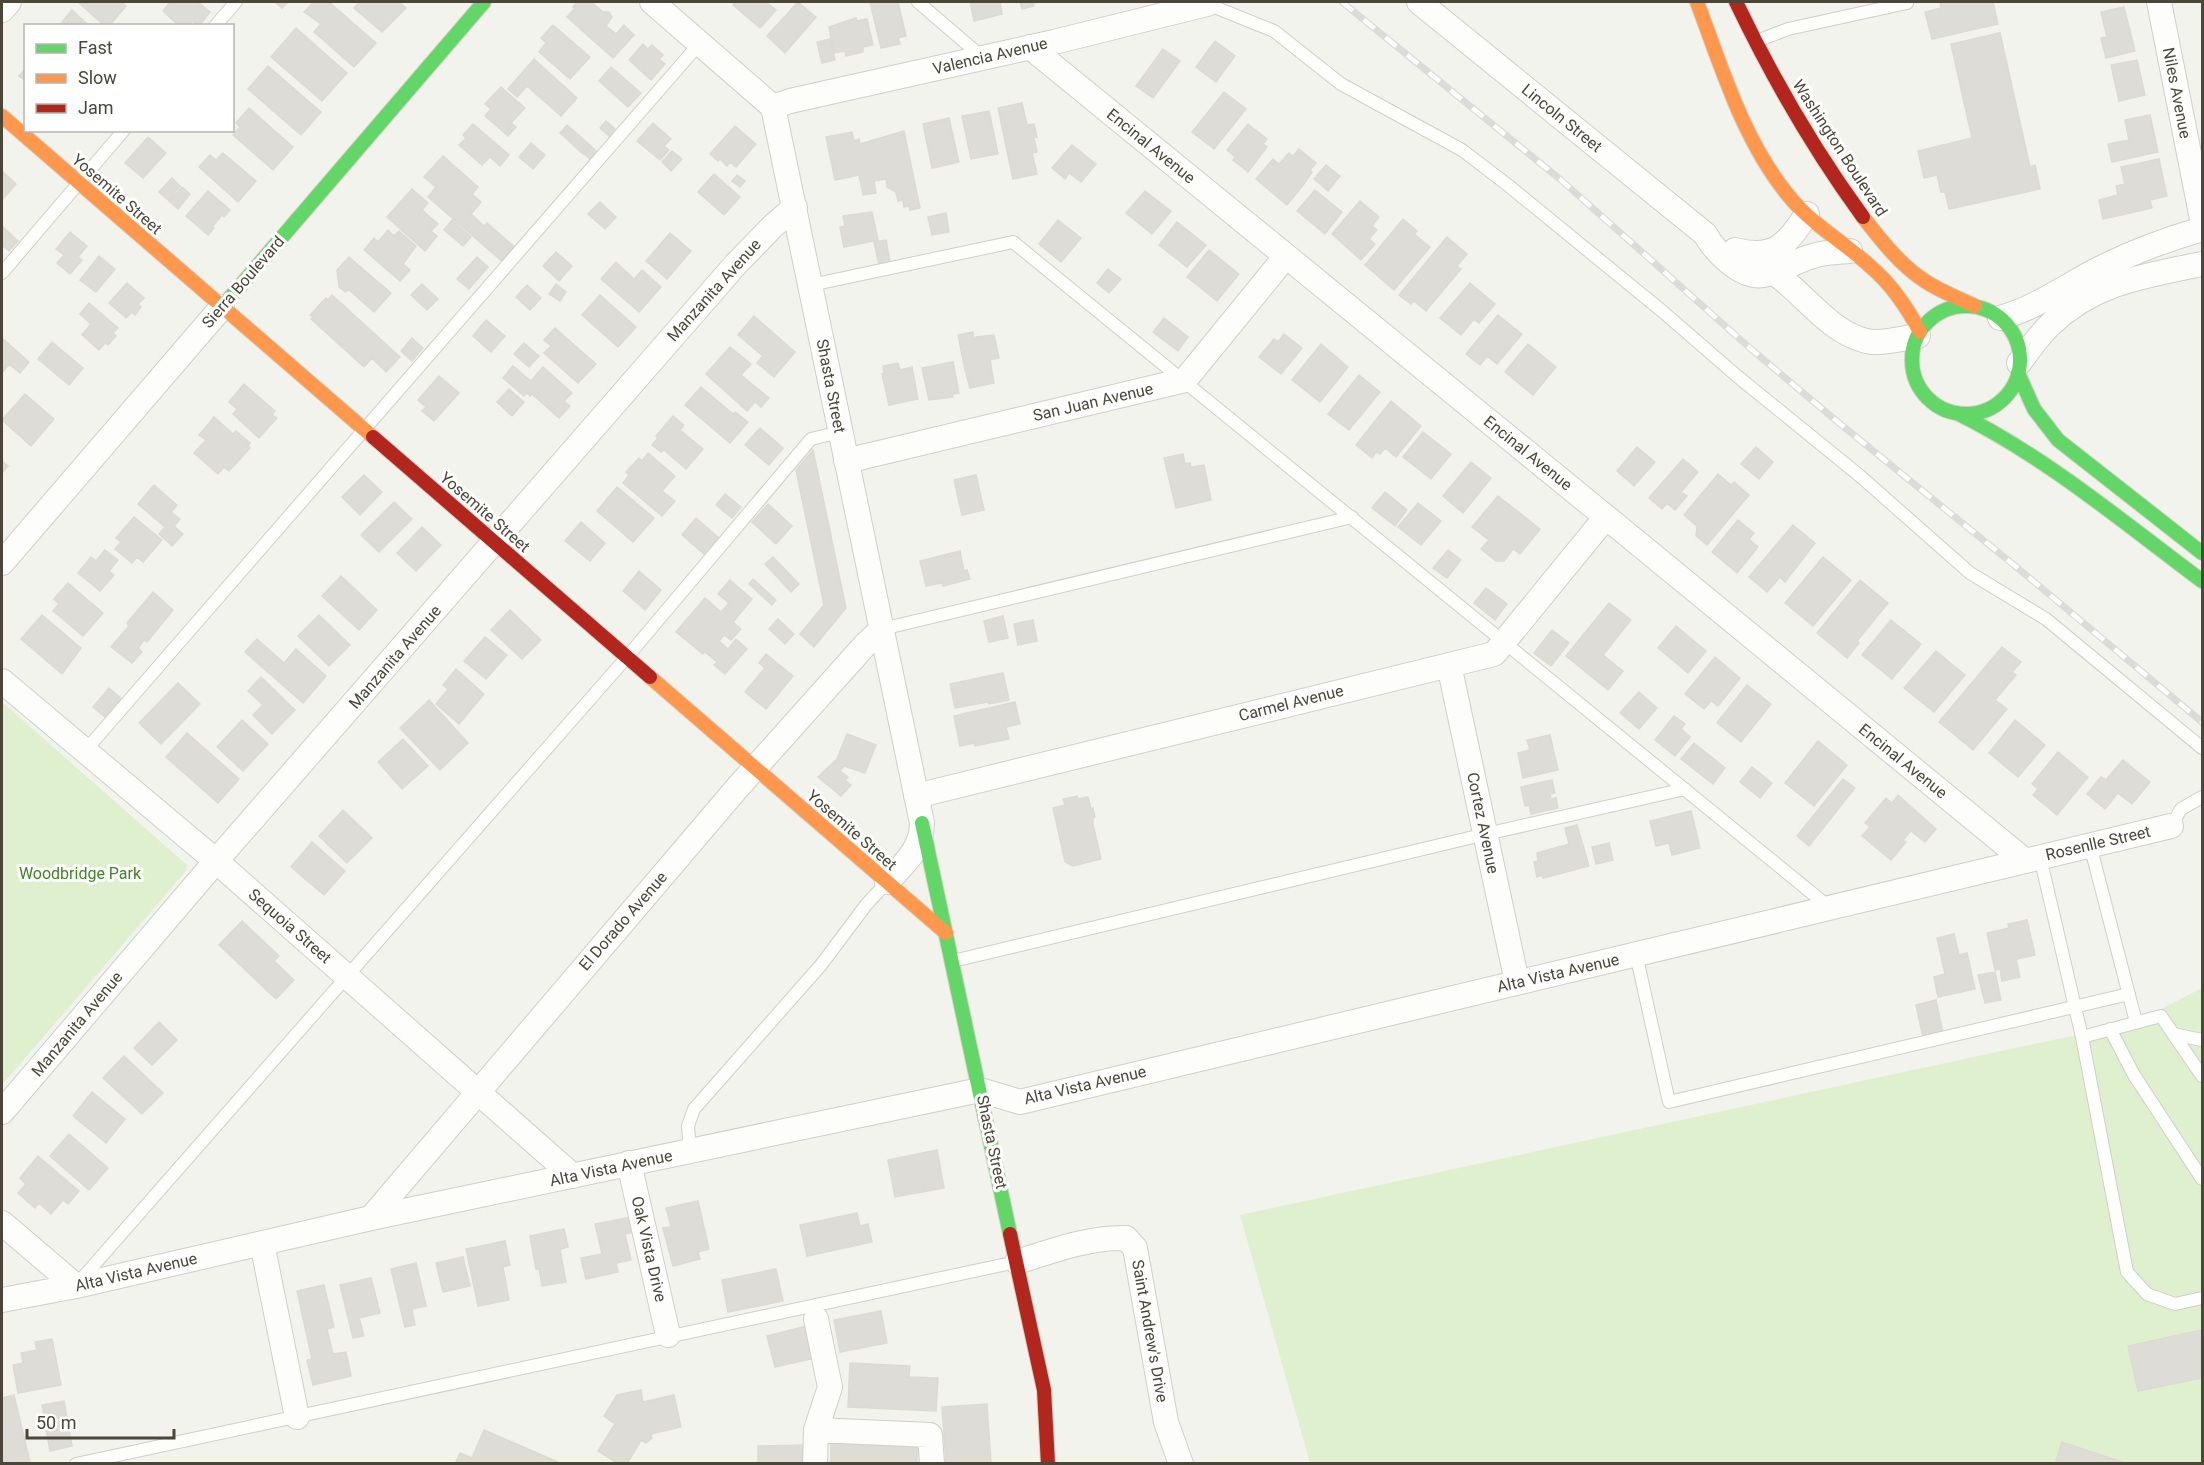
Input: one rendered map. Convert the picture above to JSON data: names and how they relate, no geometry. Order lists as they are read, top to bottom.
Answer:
{
  "streets": {
    "street": [
      "Valencia Avenue",
      "Niles Avenue",
      "Lincoln Street",
      "Encinal Avenue",
      "Washington Boulevard",
      "Yosemite Street",
      "Sierra Boulevard",
      "Manzanita Avenue",
      "Shasta Street",
      "San Juan Avenue",
      "Carmel Avenue",
      "Cortez Avenue",
      "Rosenlle Street",
      "El Dorado Avenue",
      "Sequoia Street",
      "Alta Vista Avenue",
      "Oak Vista Drive",
      "Saint Andrew's Drive"
    ]
  },
  "crossings": [
    ["Valencia Avenue", "Encinal Avenue"],
    ["Valencia Avenue", "Shasta Street"],
    ["Lincoln Street", "Washington Boulevard"],
    ["Encinal Avenue", "Carmel Avenue"],
    ["Encinal Avenue", "Rosenlle Street"],
    ["Encinal Avenue", "Alta Vista Avenue"],
    ["Yosemite Street", "Sierra Boulevard"],
    ["Yosemite Street", "Manzanita Avenue"],
    ["Yosemite Street", "Shasta Street"],
    ["Yosemite Street", "El Dorado Avenue"],
    ["Manzanita Avenue", "Shasta Street"],
    ["Manzanita Avenue", "Sequoia Street"],
    ["Shasta Street", "San Juan Avenue"],
    ["Shasta Street", "Carmel Avenue"],
    ["Shasta Street", "El Dorado Avenue"],
    ["Shasta Street", "Alta Vista Avenue"],
    ["Shasta Street", "Saint Andrew's Drive"],
    ["Carmel Avenue", "Cortez Avenue"],
    ["Cortez Avenue", "Alta Vista Avenue"],
    ["Rosenlle Street", "Alta Vista Avenue"],
    ["El Dorado Avenue", "Sequoia Street"],
    ["El Dorado Avenue", "Alta Vista Avenue"],
    ["Sequoia Street", "Alta Vista Avenue"],
    ["Alta Vista Avenue", "Oak Vista Drive"]
  ],
  "parks": ["Woodbridge Park"],
  "legend": ["Fast", "Slow", "Jam"],
  "scale_bar": "50 m"
}
